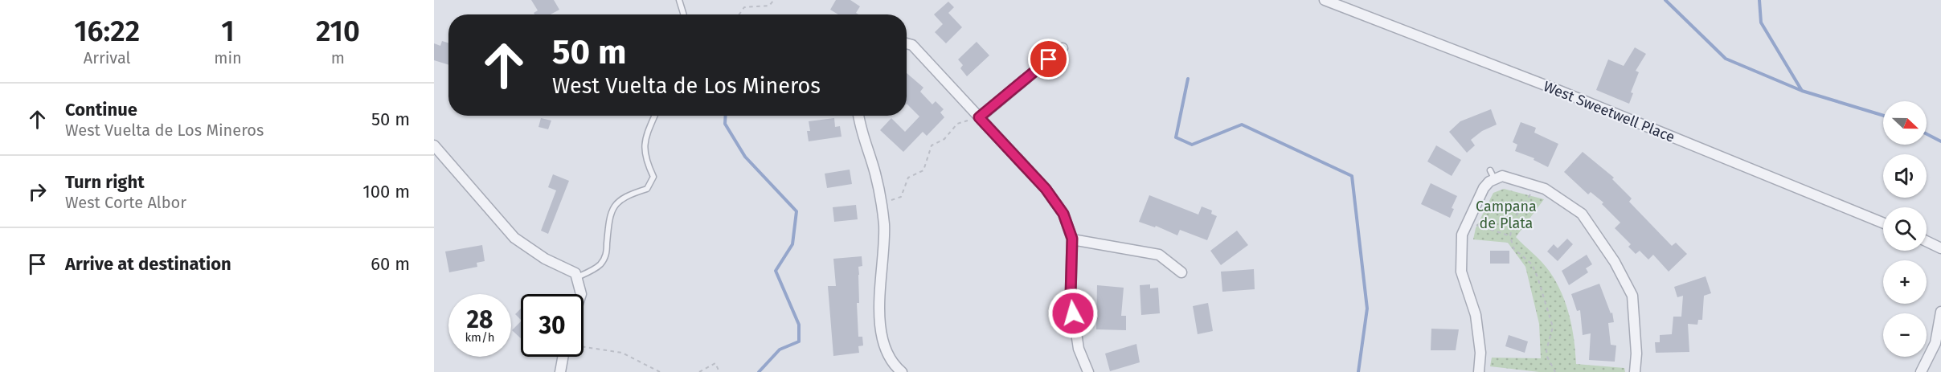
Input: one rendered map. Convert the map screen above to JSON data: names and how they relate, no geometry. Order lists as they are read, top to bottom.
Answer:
{
  "streets": {
    "street": ["West Sweetwell Place"]
  },
  "parks": ["Campana de Plata"],
  "north": "right",
  "page": {
    "eta": [
      "16:22",
      "Arrival",
      "1",
      "min",
      "210",
      "m"
    ],
    "turn": ["50 m", "West Vuelta de Los Mineros"],
    "list": [
      {
        "name": "Continue",
        "note": "West Vuelta de Los Mineros",
        "value": "50 m"
      },
      {
        "name": "Turn right",
        "note": "West Corte Albor",
        "value": "100 m"
      },
      {
        "name": "Arrive at destination",
        "value": "60 m"
      }
    ],
    "map_buttons": ["+", "−"],
    "speed": "28 km/h",
    "limit": "30"
  }
}
